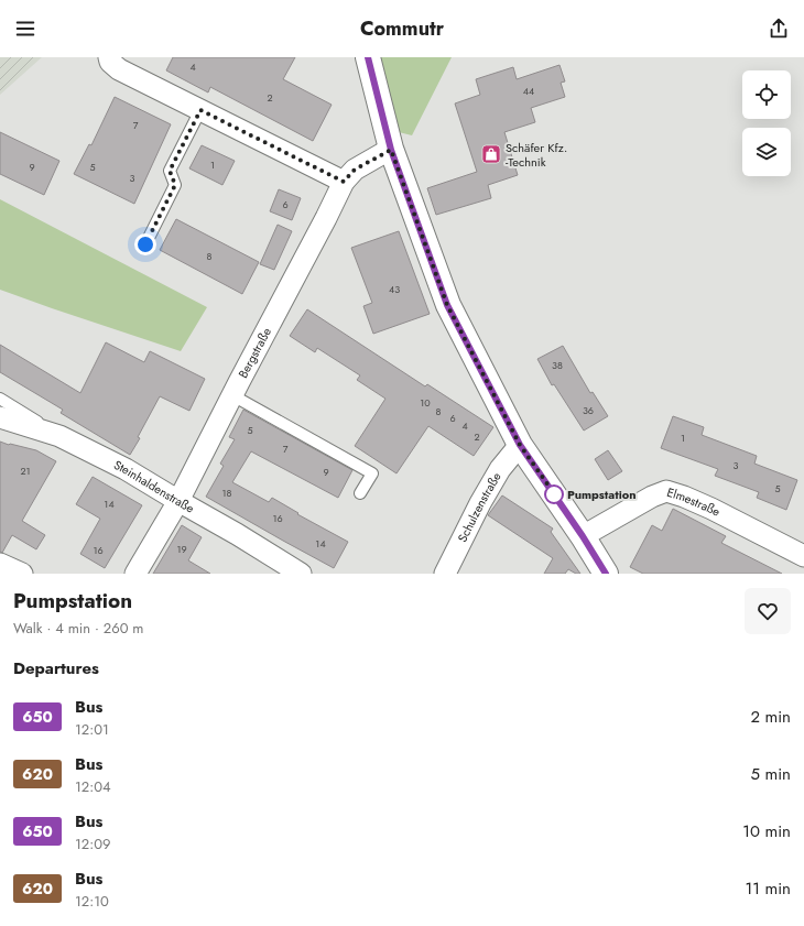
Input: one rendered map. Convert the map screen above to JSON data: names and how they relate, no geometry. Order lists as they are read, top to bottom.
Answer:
{
  "streets": {
    "street": [
      "Bergstraße",
      "Steinhaldenstraße",
      "Elmestraße",
      "Schulzenstraße"
    ]
  },
  "crossings": [
    ["Bergstraße", "Steinhaldenstraße"]
  ],
  "places": {
    "shop": ["Schäfer Kfz. -Technik"],
    "other": ["Pumpstation"]
  },
  "lines": ["bus line 650"],
  "house_numbers": [
    "4",
    "44",
    "2",
    "7",
    "1",
    "9",
    "5",
    "3",
    "6",
    "8",
    "43",
    "38",
    "10",
    "36",
    "8",
    "6",
    "4",
    "5",
    "2",
    "1",
    "7",
    "3",
    "21",
    "9",
    "5",
    "18",
    "14",
    "16",
    "14",
    "19",
    "16"
  ],
  "page": {
    "header": "Commutr",
    "heading": [
      ["Pumpstation", "Walk · 4 min · 260 m"],
      "Departures"
    ],
    "list": [
      {
        "mark": "650",
        "name": "Bus",
        "note": "12:01",
        "value": "2 min"
      },
      {
        "mark": "620",
        "name": "Bus",
        "note": "12:04",
        "value": "5 min"
      },
      {
        "mark": "650",
        "name": "Bus",
        "note": "12:09",
        "value": "10 min"
      },
      {
        "mark": "620",
        "name": "Bus",
        "note": "12:10",
        "value": "11 min"
      }
    ]
  }
}
